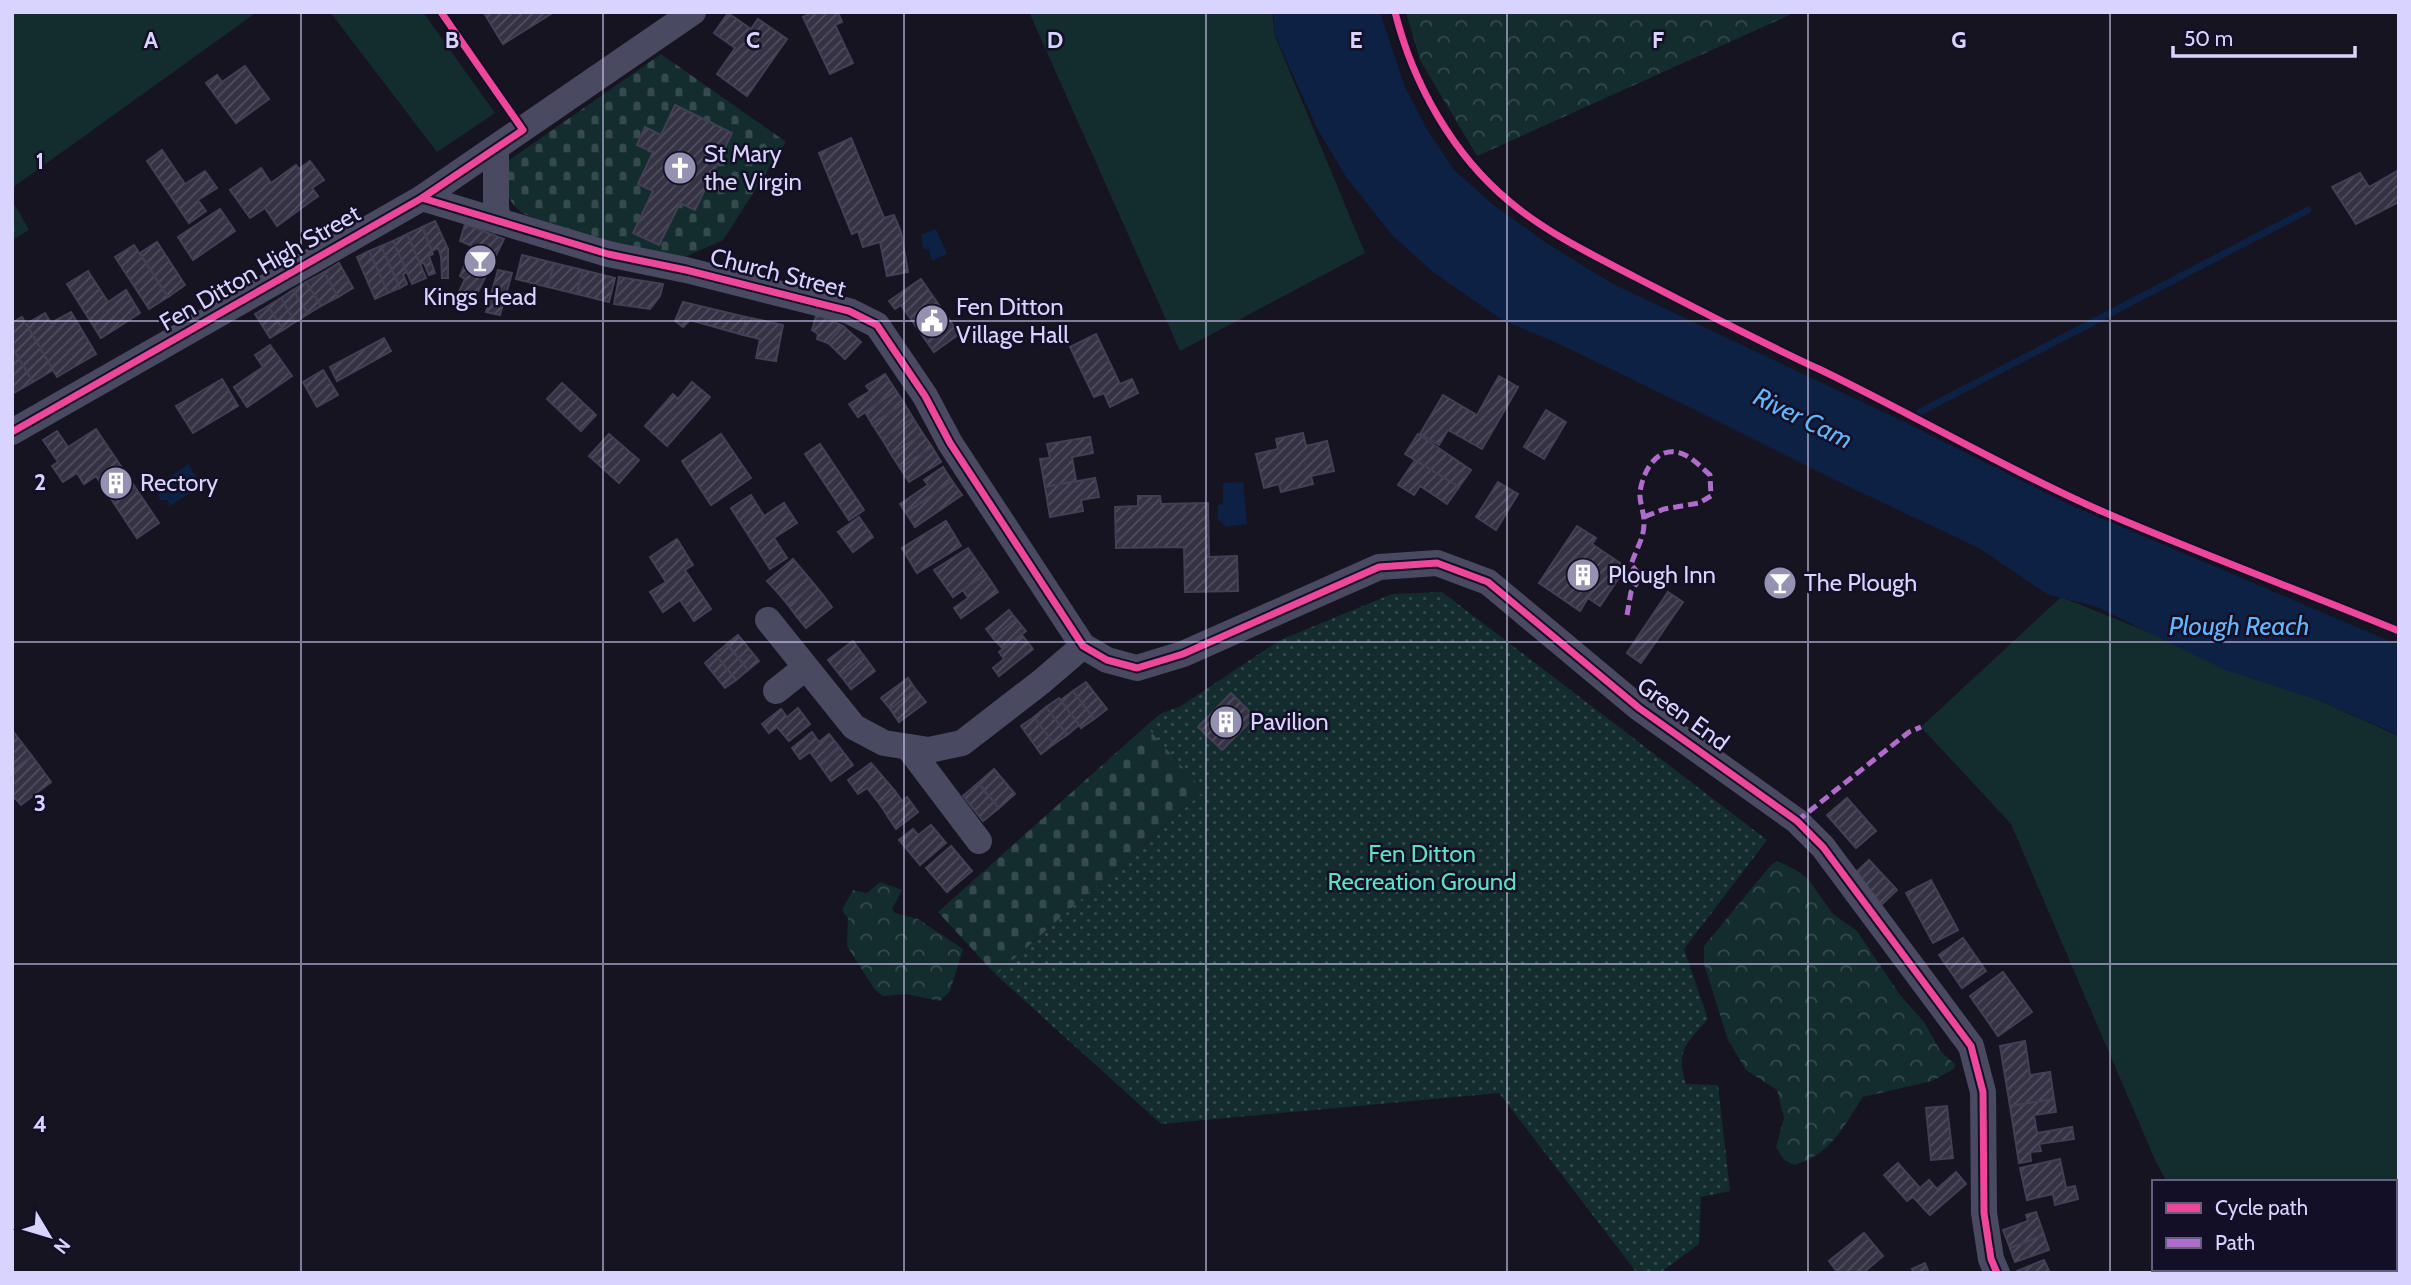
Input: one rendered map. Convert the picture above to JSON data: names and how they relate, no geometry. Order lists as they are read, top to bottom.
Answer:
{
  "streets": {
    "street": ["Fen Ditton High Street", "Church Street", "Green End"]
  },
  "crossings": [
    ["Fen Ditton High Street", "Church Street"],
    ["Church Street", "Green End"]
  ],
  "water": ["River Cam", "Plough Reach"],
  "parks": ["Fen Ditton Recreation Ground"],
  "places": {
    "church": ["St Mary the Virgin"],
    "bar": ["Kings Head", "The Plough"],
    "public building": ["Fen Ditton Village Hall"],
    "building": ["Rectory", "Plough Inn", "Pavilion"]
  },
  "legend": ["Cycle path", "Path"],
  "scale_bar": "50 m",
  "north": "bottom right",
  "grid": {
    "columns": [
      "A",
      "B",
      "C",
      "D",
      "E",
      "F",
      "G"
    ],
    "rows": [
      "1",
      "2",
      "3",
      "4"
    ]
  }
}
